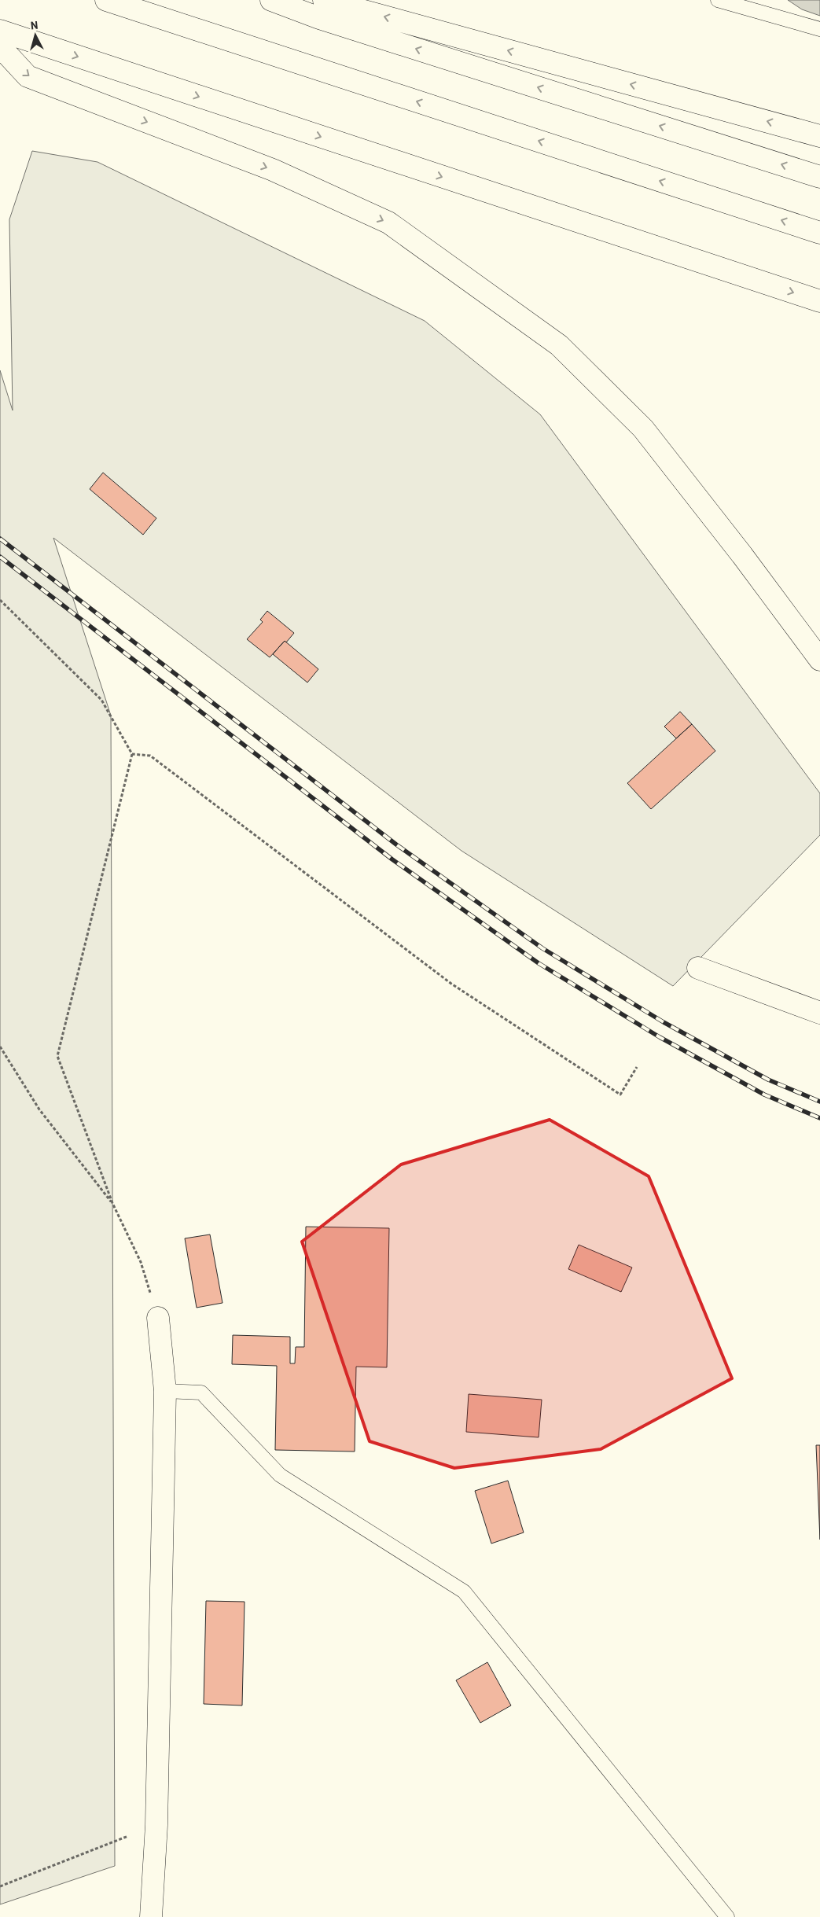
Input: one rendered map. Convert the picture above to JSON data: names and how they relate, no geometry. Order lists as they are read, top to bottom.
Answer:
{
  "north": "top"
}
